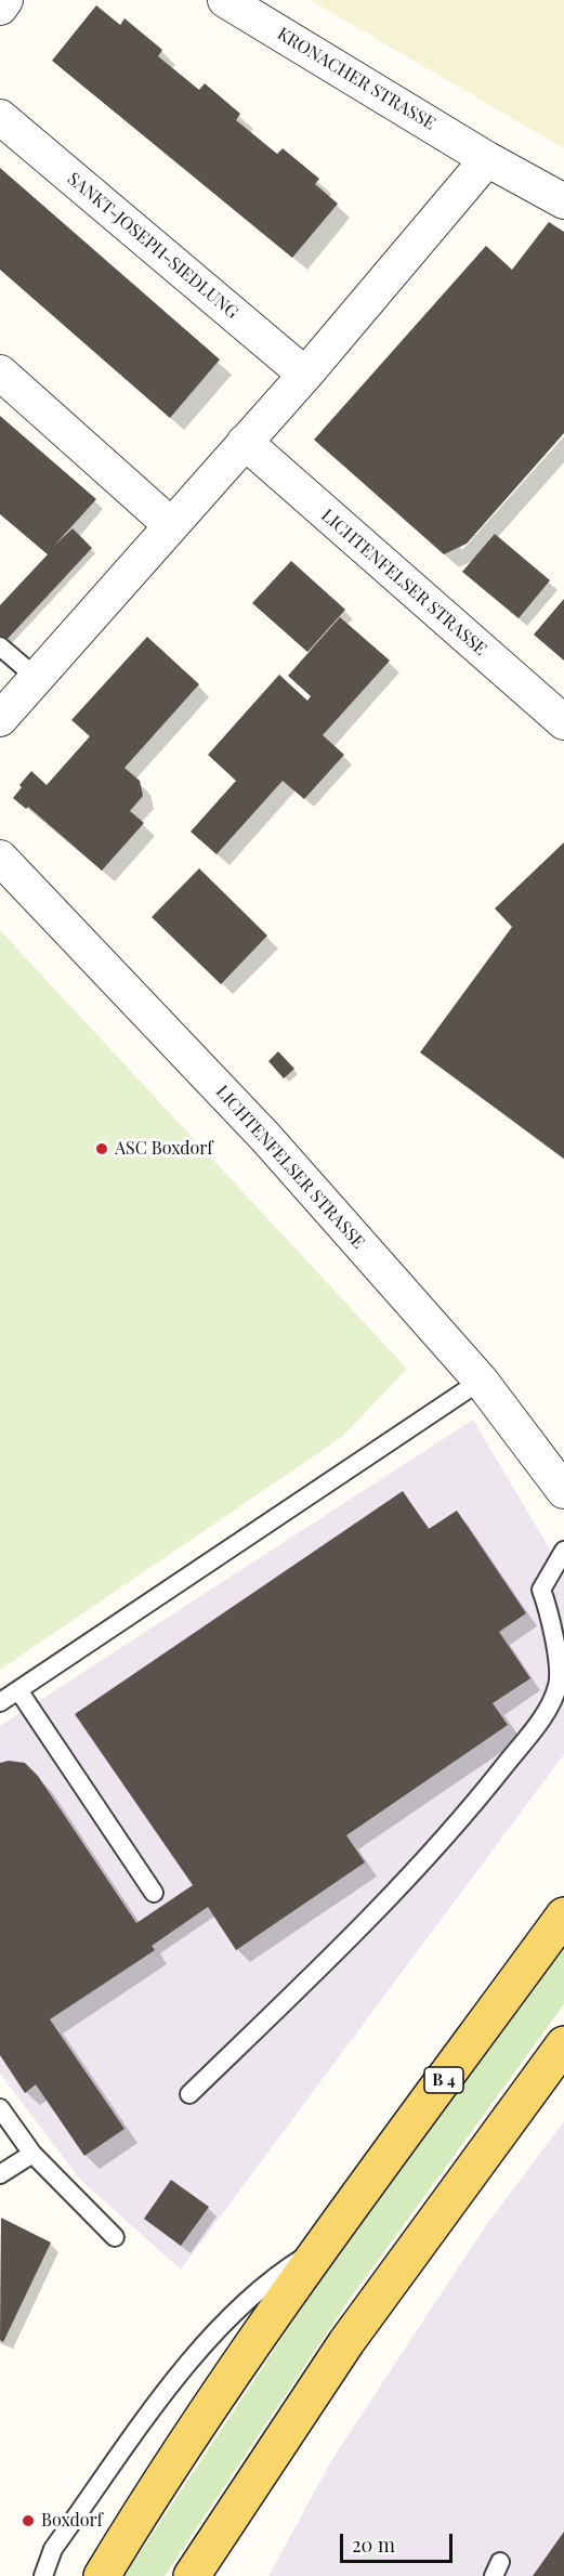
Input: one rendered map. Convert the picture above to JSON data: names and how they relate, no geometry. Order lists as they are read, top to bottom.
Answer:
{
  "streets": {
    "main road": ["B 4"],
    "street": ["KRONACHER STRASSE", "SANKT-JOSEPH-SIEDLUNG", "LICHTENFELSER STRASSE"]
  },
  "places": ["ASC Boxdorf", "Boxdorf"],
  "scale_bar": "20 m"
}
